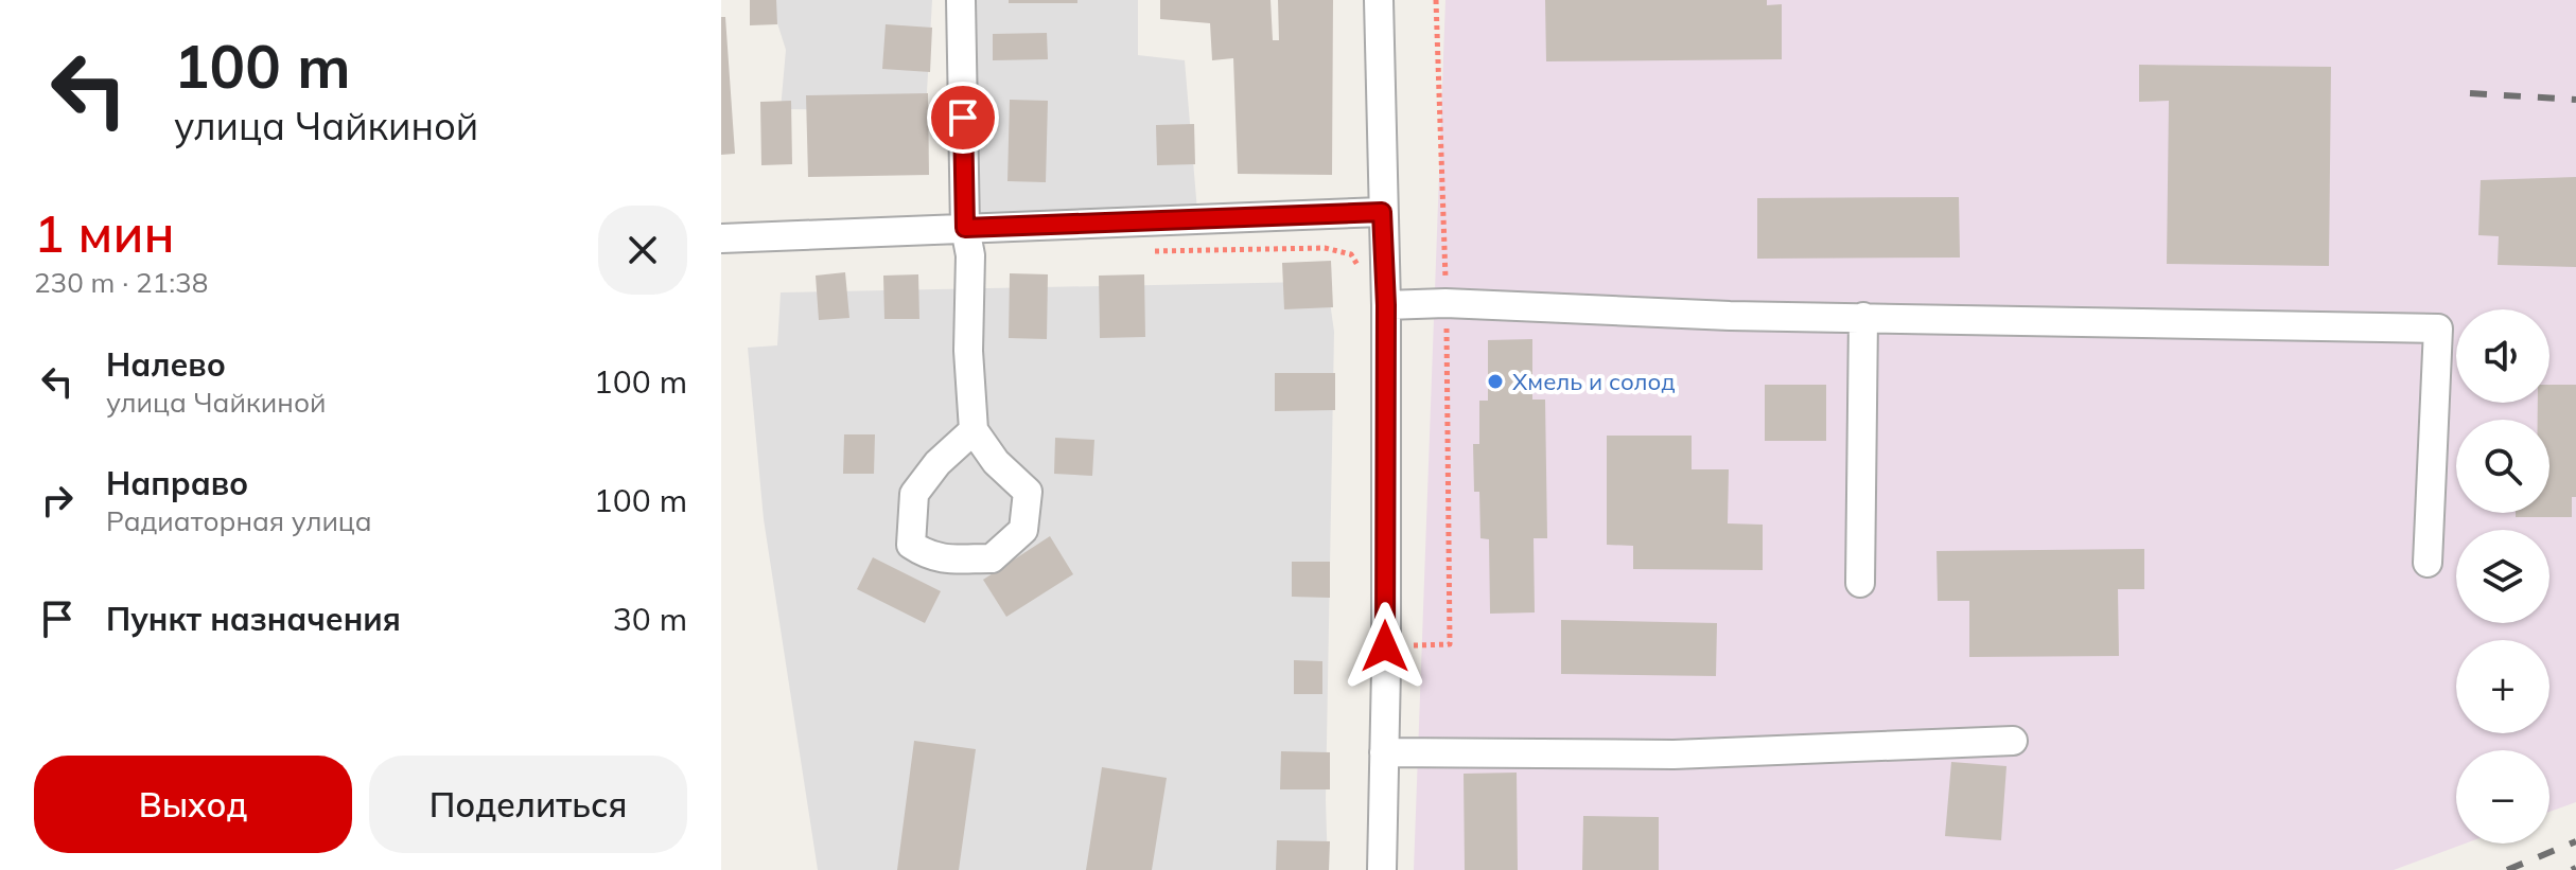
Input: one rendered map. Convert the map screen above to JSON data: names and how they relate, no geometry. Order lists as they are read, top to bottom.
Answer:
{
  "places": ["Хмель и солод"],
  "page": {
    "turn": ["100 m", "улица Чайкиной"],
    "heading": ["1 мин", "230 m · 21:38"],
    "map_buttons": ["+", "−"],
    "list": [
      {
        "name": "Налево",
        "note": "улица Чайкиной",
        "value": "100 m"
      },
      {
        "name": "Направо",
        "note": "Радиаторная улица",
        "value": "100 m"
      },
      {
        "name": "Пункт назначения",
        "value": "30 m"
      }
    ],
    "buttons": ["Выход", "Поделиться"]
  }
}
